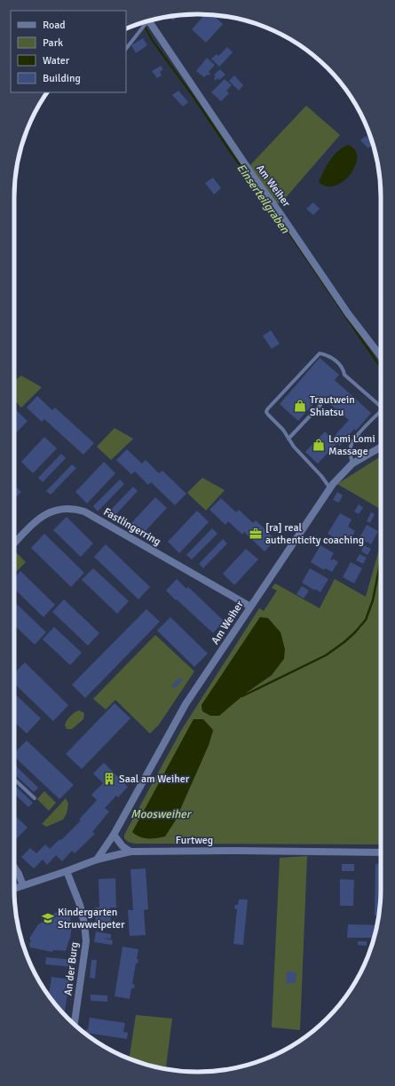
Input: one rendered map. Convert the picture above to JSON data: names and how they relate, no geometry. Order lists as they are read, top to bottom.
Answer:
{
  "streets": {
    "street": [
      "Am Weiher",
      "Fastlingerring",
      "Furtweg",
      "An der Burg"
    ]
  },
  "crossings": [
    ["Am Weiher", "Fastlingerring"],
    ["Am Weiher", "Furtweg"],
    ["Furtweg", "An der Burg"]
  ],
  "water": ["Einserteilgraben", "Moosweiher"],
  "places": {
    "shop": ["Trautwein Shiatsu", "Lomi Lomi Massage"],
    "office": ["[ra] real authenticity coaching"],
    "building": ["Saal am Weiher"],
    "school or university": ["Kindergarten Struwwelpeter"]
  },
  "legend": [
    "Road",
    "Park",
    "Water",
    "Building"
  ]
}
